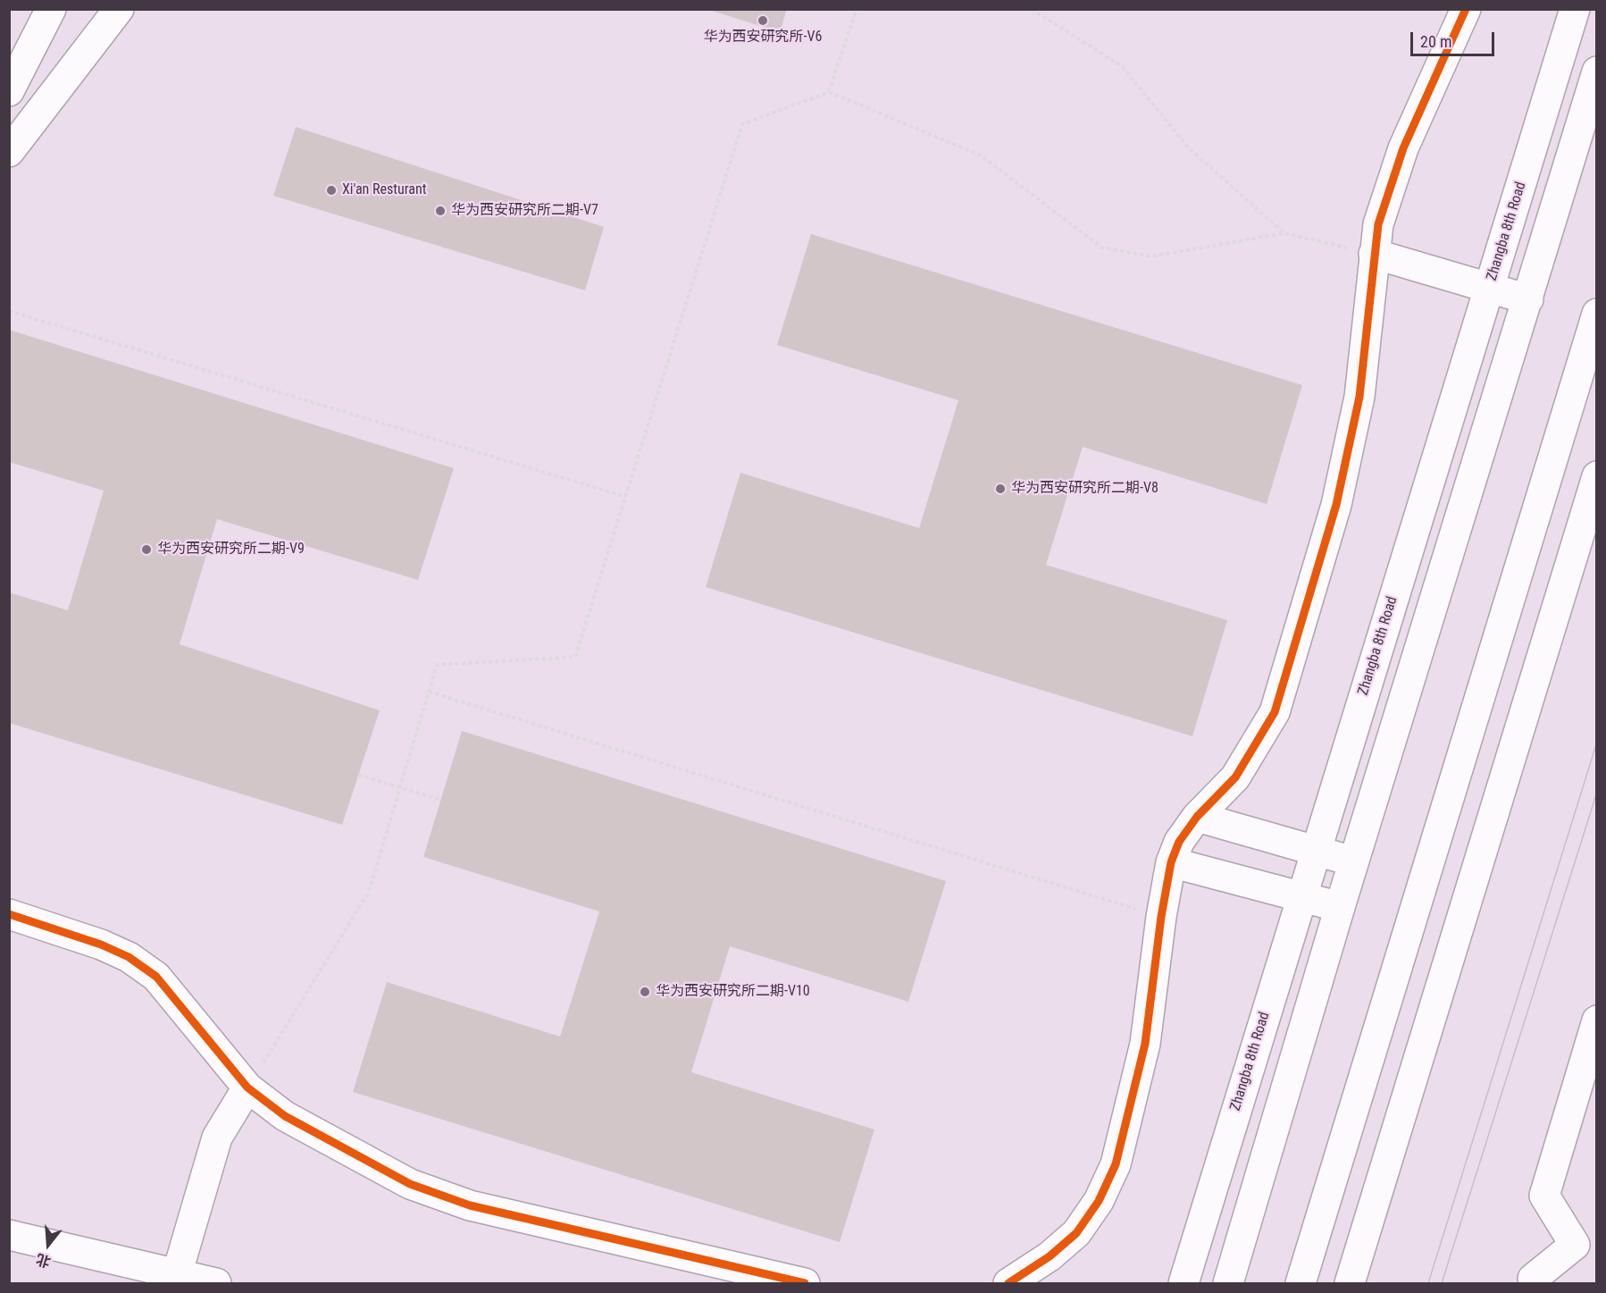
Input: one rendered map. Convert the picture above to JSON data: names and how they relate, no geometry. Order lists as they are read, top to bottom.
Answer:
{
  "streets": {
    "street": ["Zhangba 8th Road"]
  },
  "places": [
    "华为西安研究所-V6",
    "Xi'an Resturant",
    "华为西安研究所二期-V7",
    "华为西安研究所二期-V8",
    "华为西安研究所二期-V9",
    "华为西安研究所二期-V10"
  ],
  "scale_bar": "20 m",
  "north": "bottom"
}
